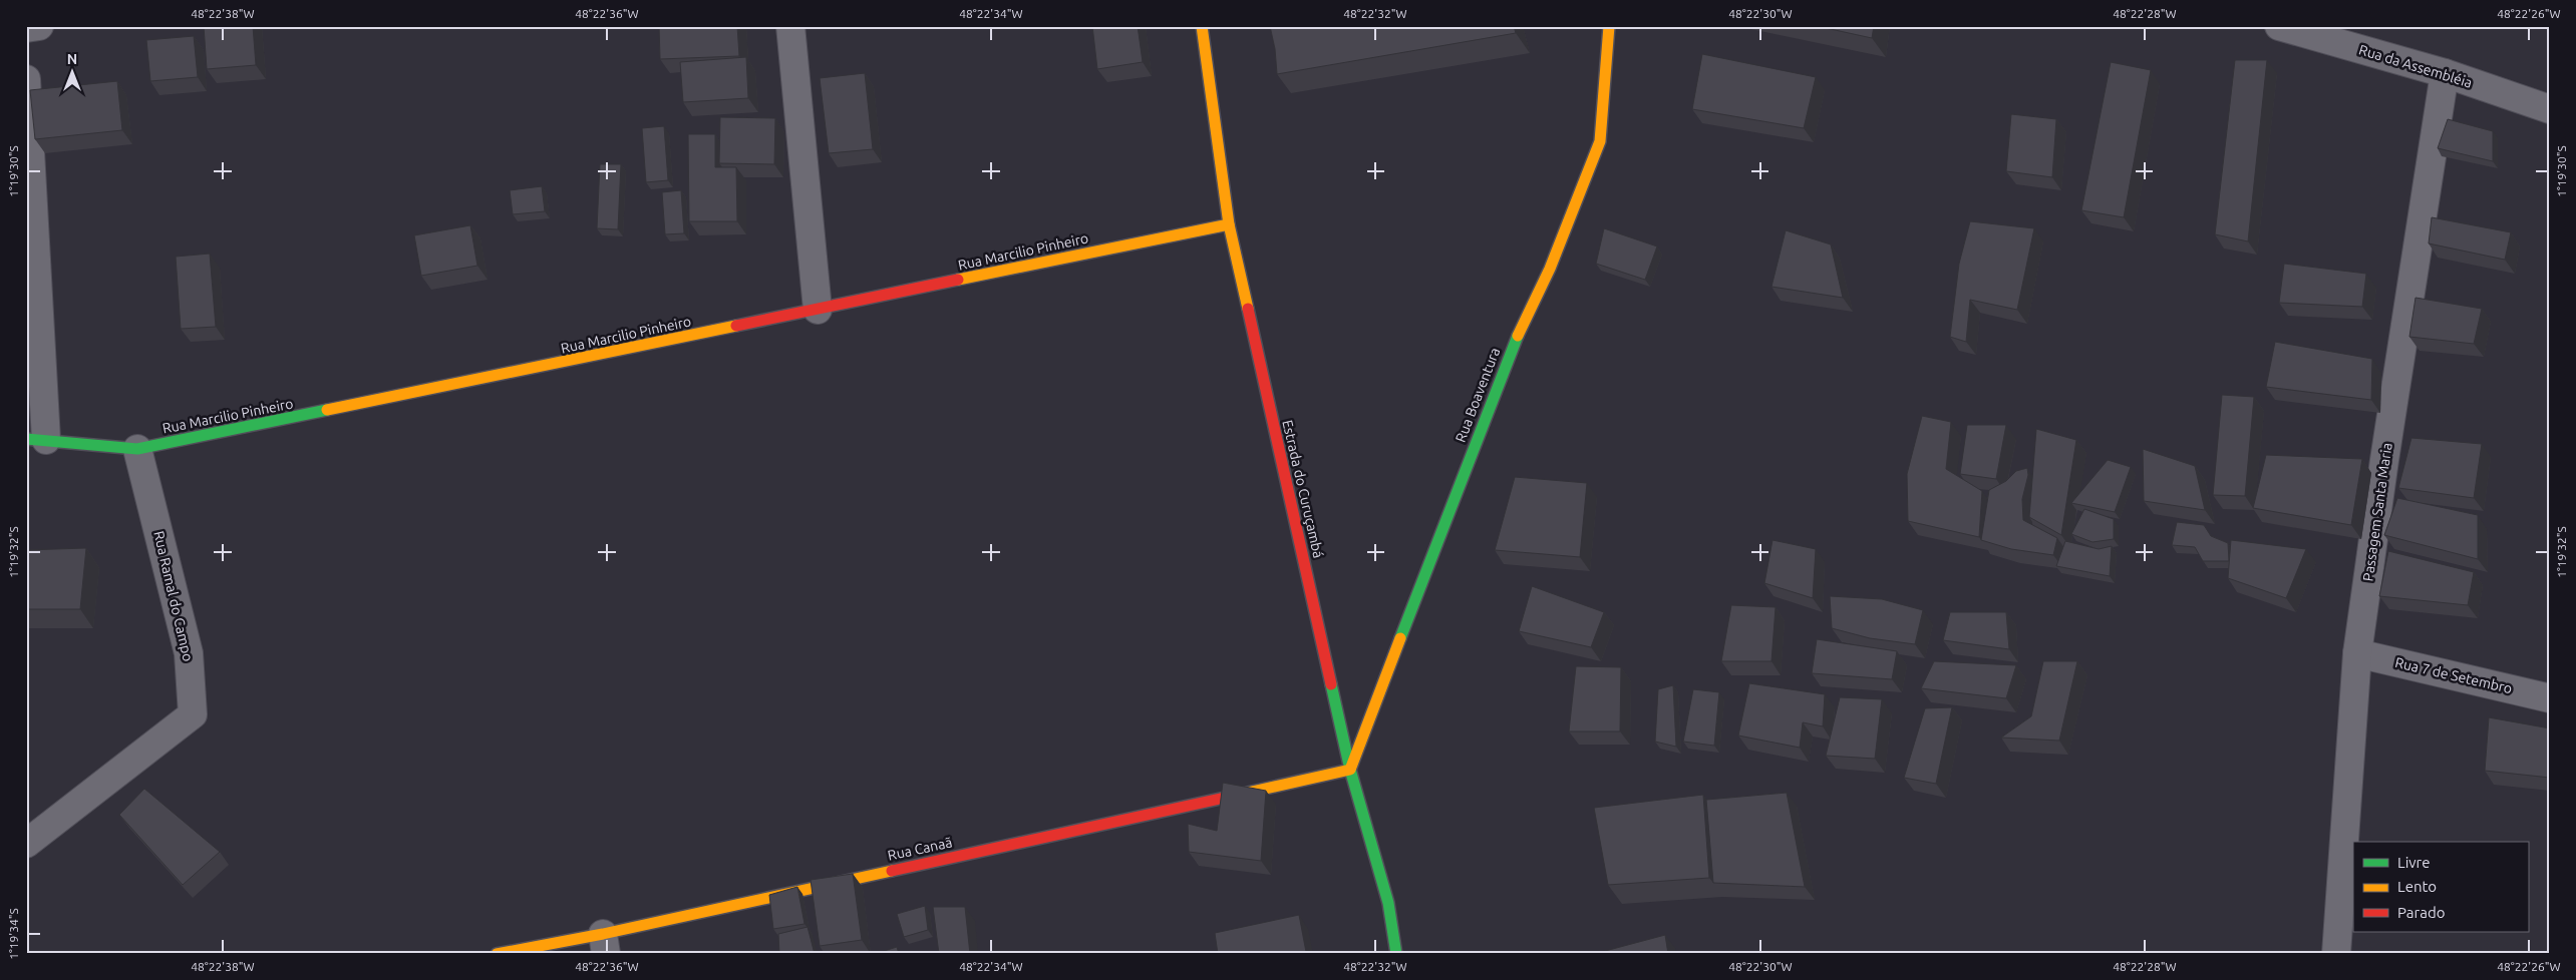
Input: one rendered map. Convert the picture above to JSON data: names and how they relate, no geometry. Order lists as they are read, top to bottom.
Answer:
{
  "streets": {
    "street": [
      "Rua da Assembléia",
      "Rua Marcilio Pinheiro",
      "Rua Boaventura",
      "Estrada do Curuçambá",
      "Passagem Santa Maria",
      "Rua Ramal do Campo",
      "Rua 7 de Setembro",
      "Rua Canaã"
    ]
  },
  "crossings": [
    ["Rua da Assembléia", "Passagem Santa Maria"],
    ["Rua Marcilio Pinheiro", "Estrada do Curuçambá"],
    ["Rua Marcilio Pinheiro", "Rua Ramal do Campo"],
    ["Rua Boaventura", "Estrada do Curuçambá"],
    ["Rua Boaventura", "Rua Canaã"],
    ["Estrada do Curuçambá", "Rua Canaã"],
    ["Passagem Santa Maria", "Rua 7 de Setembro"]
  ],
  "legend": ["Livre", "Lento", "Parado"],
  "north": "top",
  "coordinates": [
    "48°22'38\"W",
    "48°22'36\"W",
    "48°22'34\"W",
    "48°22'32\"W",
    "48°22'30\"W",
    "48°22'28\"W",
    "48°22'26\"W",
    "1°19'30\"S",
    "1°19'32\"S",
    "1°19'34\"S"
  ]
}
